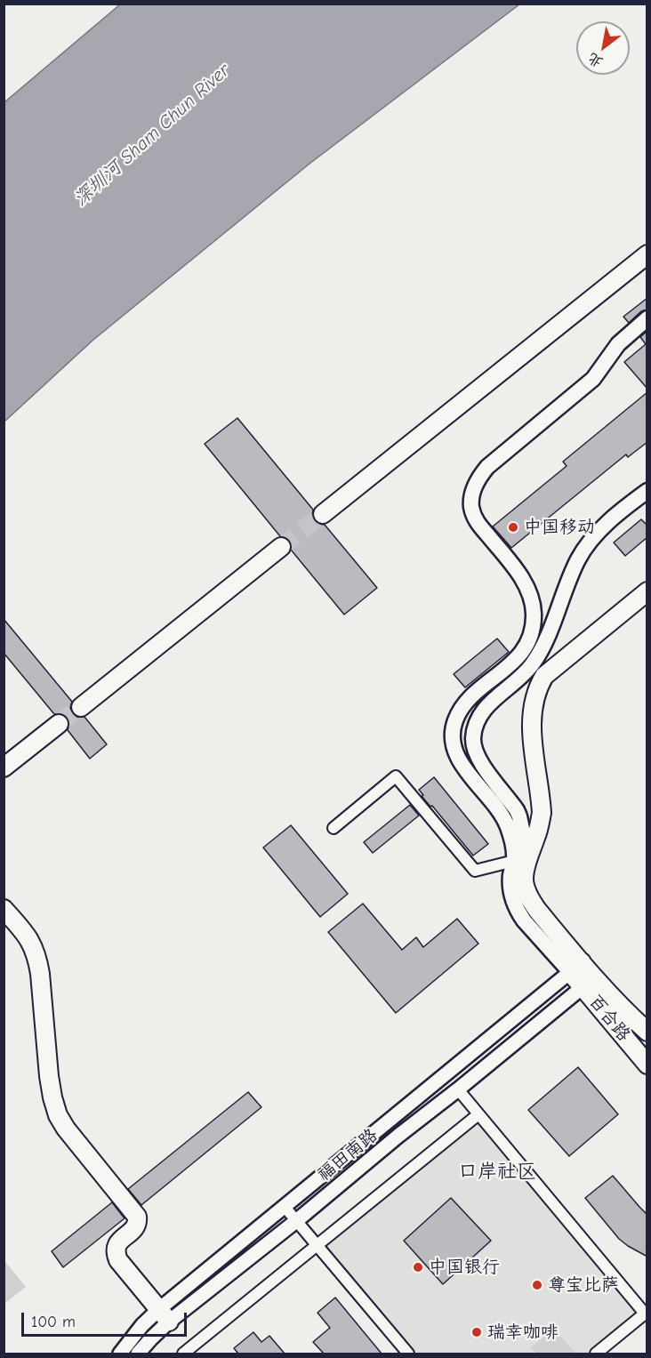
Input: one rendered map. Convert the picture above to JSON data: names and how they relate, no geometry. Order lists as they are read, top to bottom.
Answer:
{
  "streets": {
    "main road": ["百合路"],
    "street": ["福田南路"]
  },
  "crossings": [
    ["百合路", "福田南路"]
  ],
  "districts": ["口岸社区"],
  "water": ["深圳河 Sham Chun River"],
  "places": [
    "中国移动",
    "中国银行",
    "尊宝比萨",
    "瑞幸咖啡"
  ],
  "scale_bar": "100 m",
  "north": "bottom left"
}
